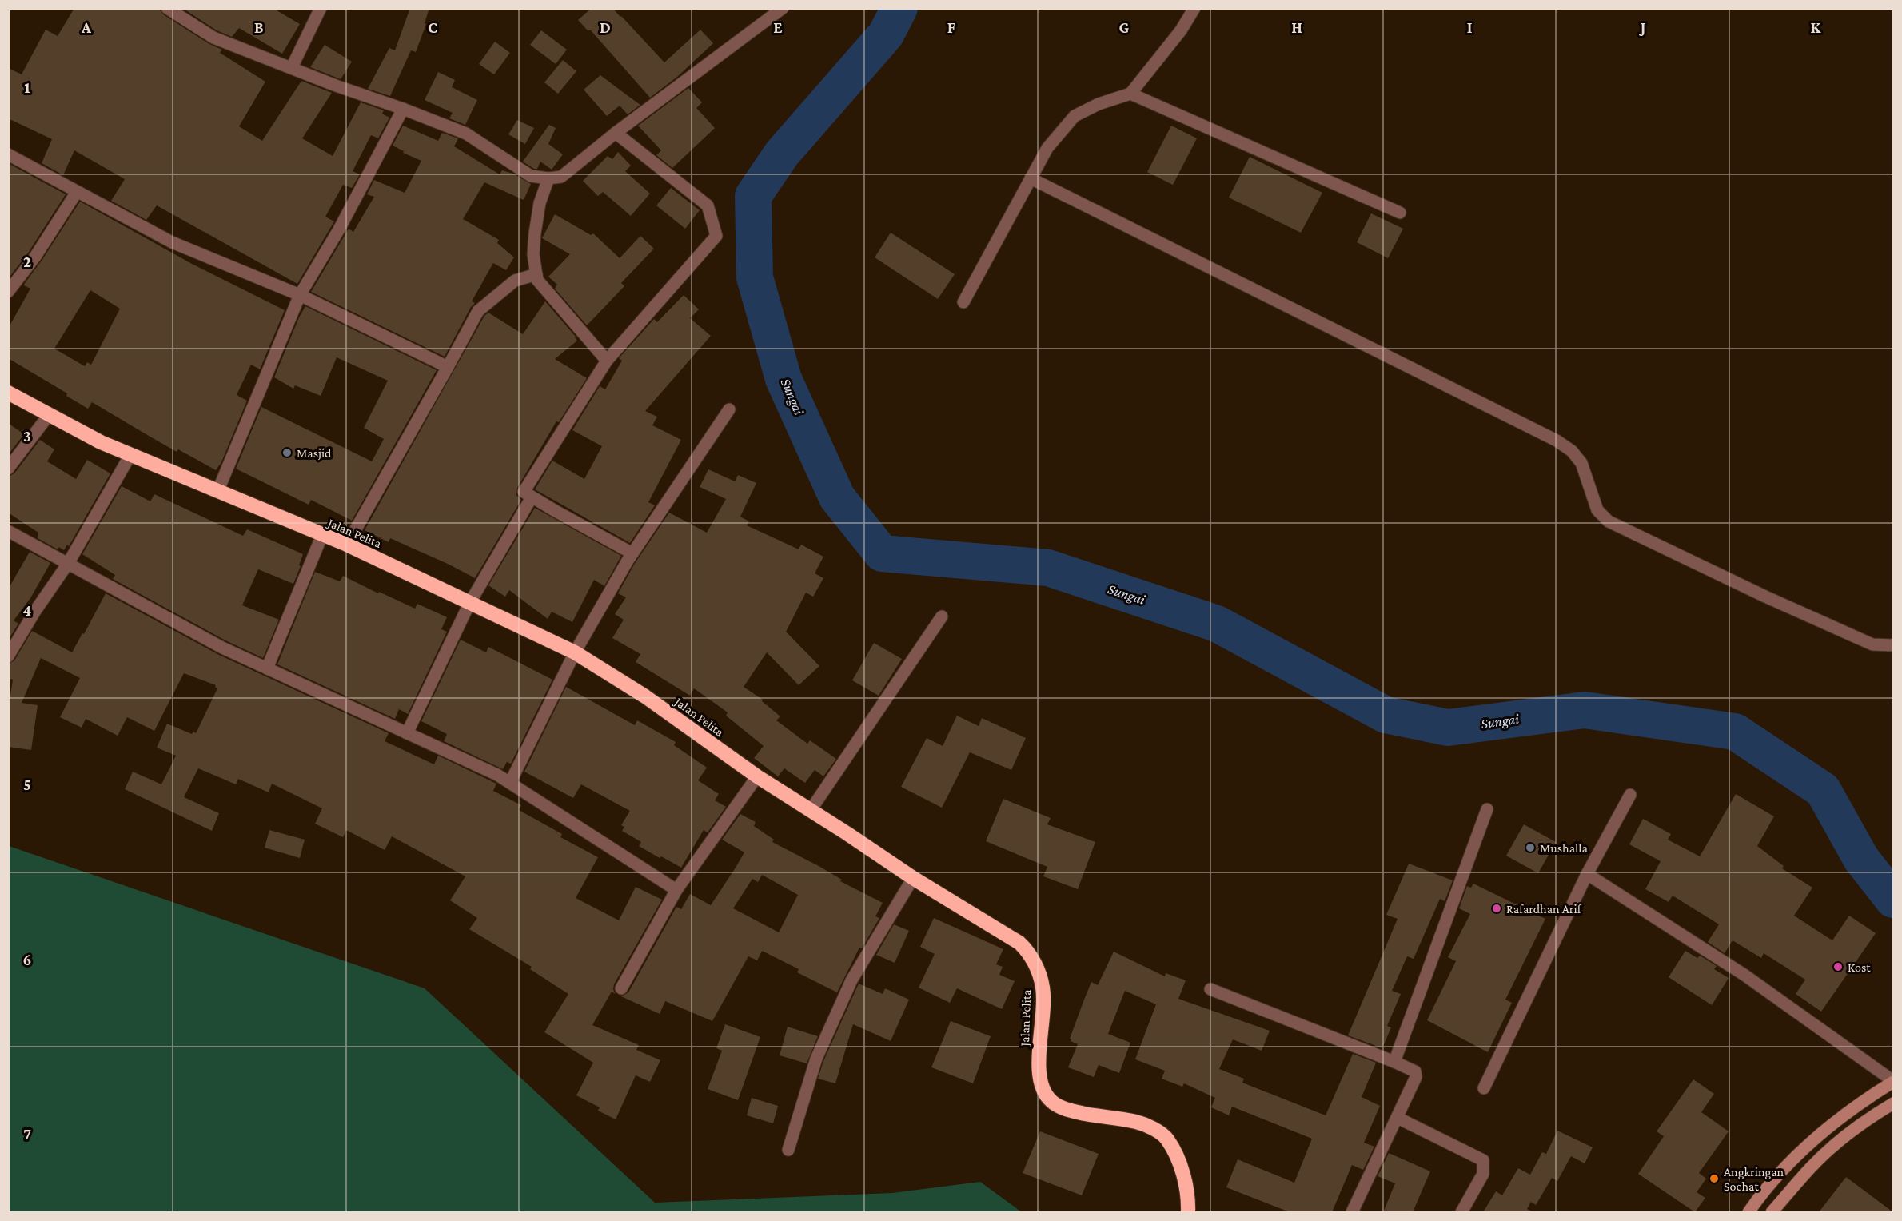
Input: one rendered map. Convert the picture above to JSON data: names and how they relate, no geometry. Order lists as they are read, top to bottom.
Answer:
{
  "streets": {
    "highway": ["Jalan Pelita"]
  },
  "water": ["Sungai"],
  "places": [
    "Masjid",
    "Mushalla",
    "Rafardhan Arif",
    "Kost",
    "Angkringan Soehat"
  ],
  "grid": {
    "columns": [
      "A",
      "B",
      "C",
      "D",
      "E",
      "F",
      "G",
      "H",
      "I",
      "J",
      "K"
    ],
    "rows": [
      "1",
      "2",
      "3",
      "4",
      "5",
      "6",
      "7"
    ]
  }
}
